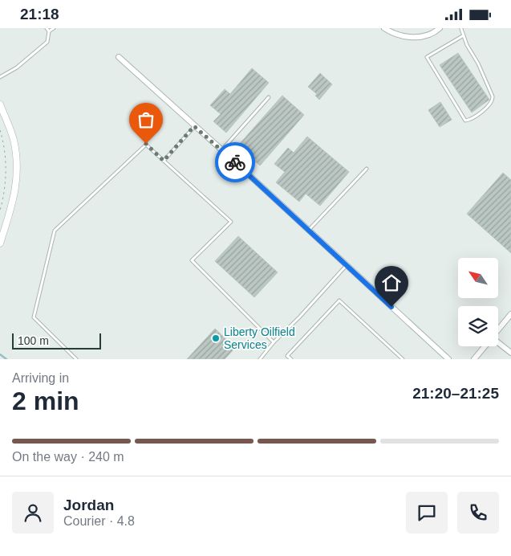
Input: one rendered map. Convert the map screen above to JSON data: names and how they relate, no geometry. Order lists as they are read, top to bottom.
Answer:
{
  "places": ["Liberty Oilfield Services"],
  "scale_bar": "100 m",
  "north": "top left",
  "page": {
    "status": "21:18",
    "scale": "100 m",
    "heading": ["2 min", "Arriving in", "21:20–21:25"],
    "panel": ["Jordan", "Courier · 4.8"],
    "bar": "On the way · 240 m"
  }
}
